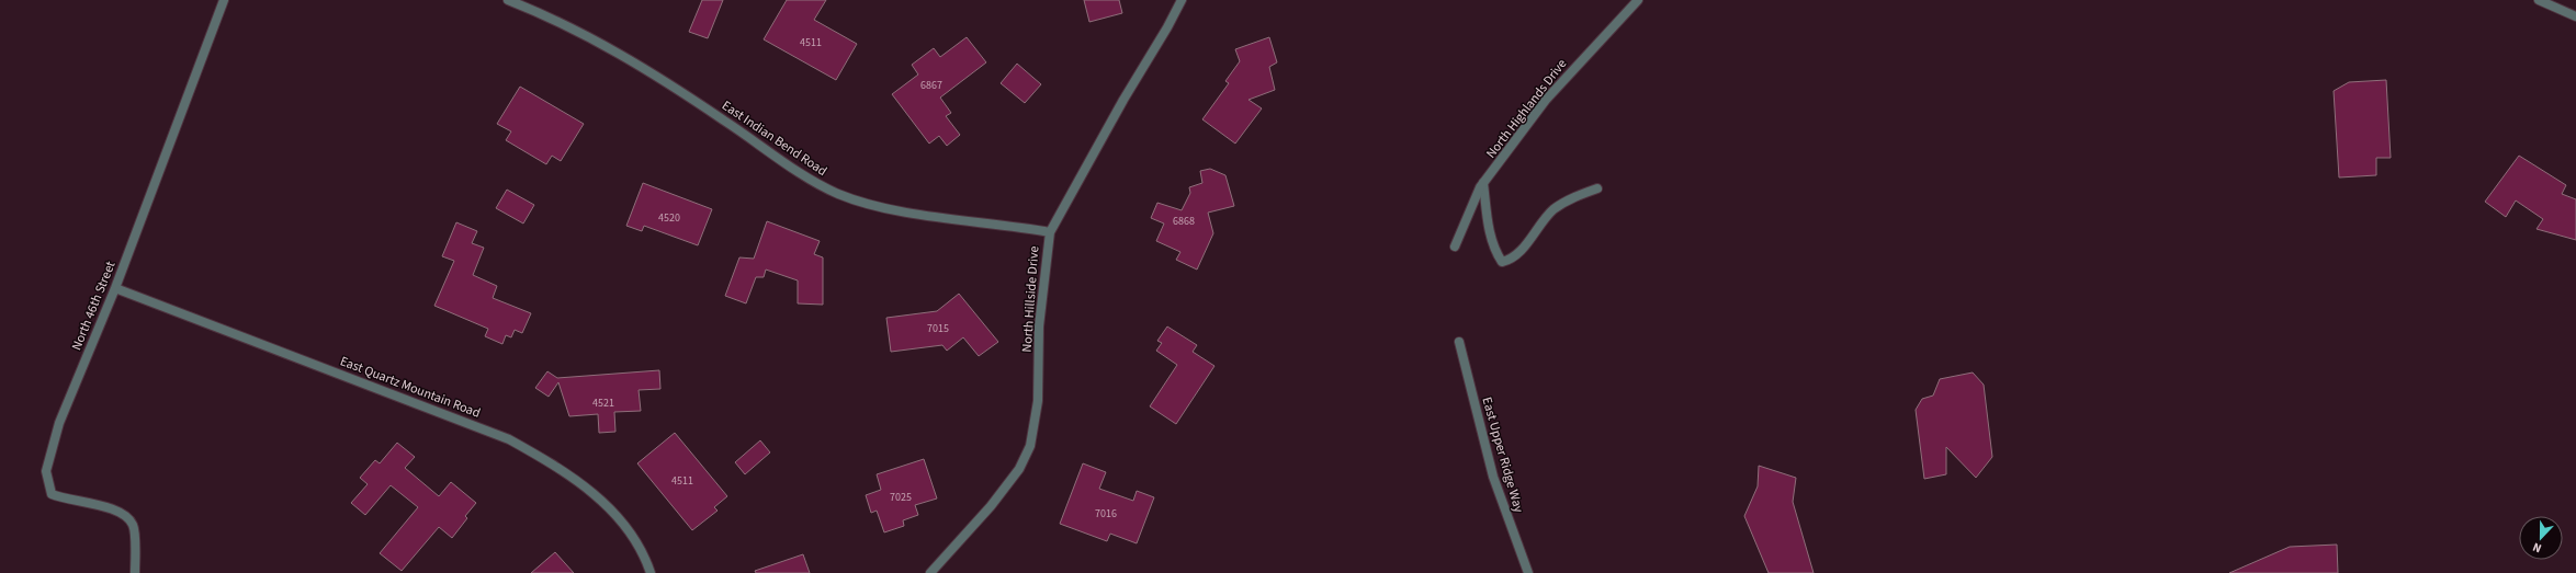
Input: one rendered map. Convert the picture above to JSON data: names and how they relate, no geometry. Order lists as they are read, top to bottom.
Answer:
{
  "streets": {
    "street": [
      "North Highlands Drive",
      "East Indian Bend Road",
      "North Hillside Drive",
      "North 46th Street",
      "East Quartz Mountain Road",
      "East Upper Ridge Way"
    ]
  },
  "crossings": [
    ["East Indian Bend Road", "North Hillside Drive"],
    ["North 46th Street", "East Quartz Mountain Road"]
  ],
  "house_numbers": [
    "4511",
    "6867",
    "4520",
    "6868",
    "7015",
    "4521",
    "4511",
    "7025",
    "7016"
  ],
  "north": "bottom"
}
